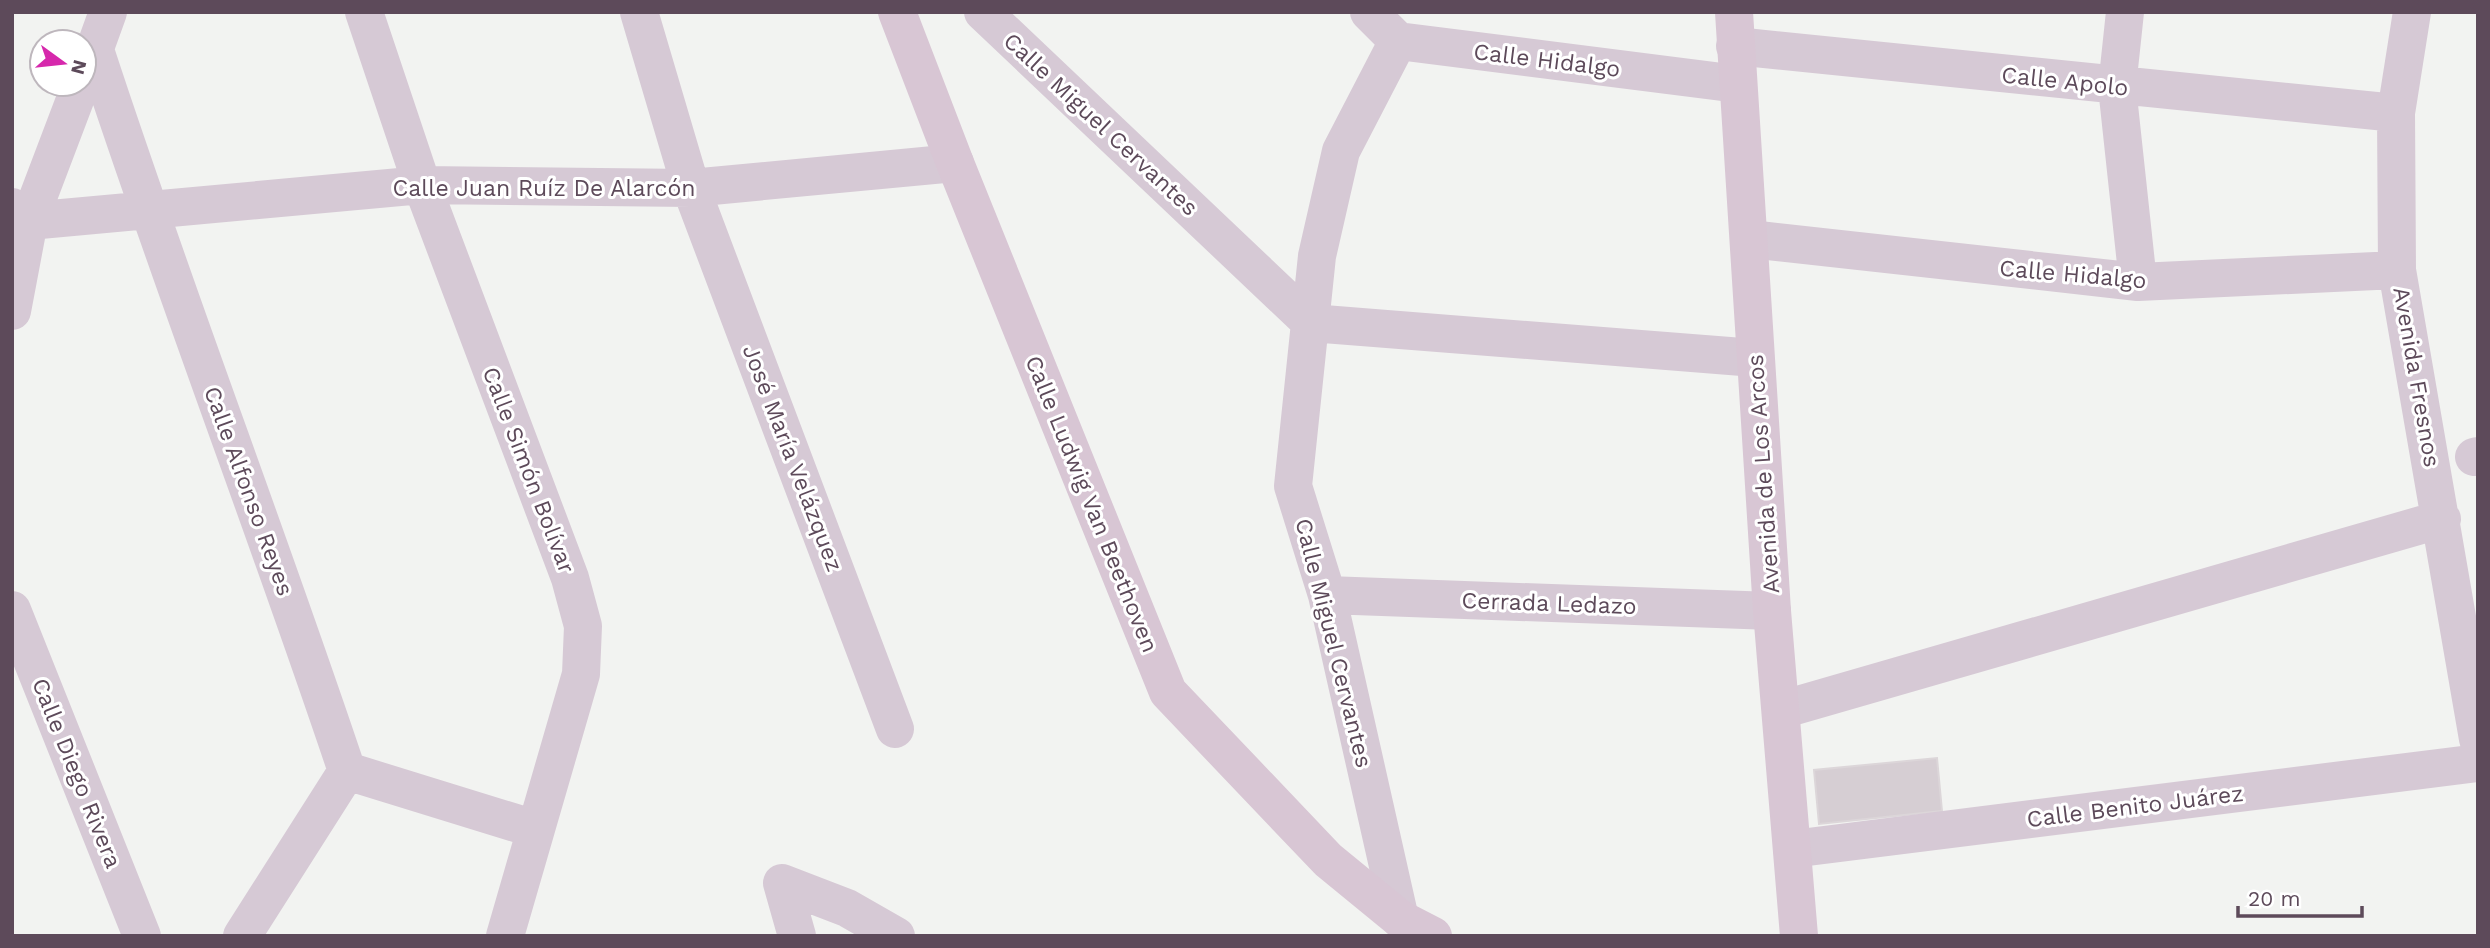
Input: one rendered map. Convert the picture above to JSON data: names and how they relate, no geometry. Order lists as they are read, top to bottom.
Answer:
{
  "streets": {
    "street": [
      "Calle Hidalgo",
      "Calle Apolo",
      "Calle Miguel Cervantes",
      "Calle Juan Ruíz De Alarcón",
      "Avenida Fresnos",
      "José María Velázquez",
      "Calle Simón Bolívar",
      "Avenida de Los Arcos",
      "Calle Alfonso Reyes",
      "Calle Ludwig Van Beethoven",
      "Cerrada Ledazo",
      "Calle Diego Rivera",
      "Calle Benito Juárez"
    ]
  },
  "crossings": [
    ["Calle Hidalgo", "Calle Miguel Cervantes"],
    ["Calle Hidalgo", "Avenida Fresnos"],
    ["Calle Hidalgo", "Avenida de Los Arcos"],
    ["Calle Apolo", "Avenida Fresnos"],
    ["Calle Apolo", "Avenida de Los Arcos"],
    ["Calle Miguel Cervantes", "Calle Ludwig Van Beethoven"],
    ["Calle Miguel Cervantes", "Cerrada Ledazo"],
    ["Calle Juan Ruíz De Alarcón", "José María Velázquez"],
    ["Calle Juan Ruíz De Alarcón", "Calle Simón Bolívar"],
    ["Calle Juan Ruíz De Alarcón", "Calle Alfonso Reyes"],
    ["Calle Juan Ruíz De Alarcón", "Calle Ludwig Van Beethoven"],
    ["Avenida de Los Arcos", "Cerrada Ledazo"],
    ["Avenida de Los Arcos", "Calle Benito Juárez"]
  ],
  "scale_bar": "20 m",
  "north": "right"
}
